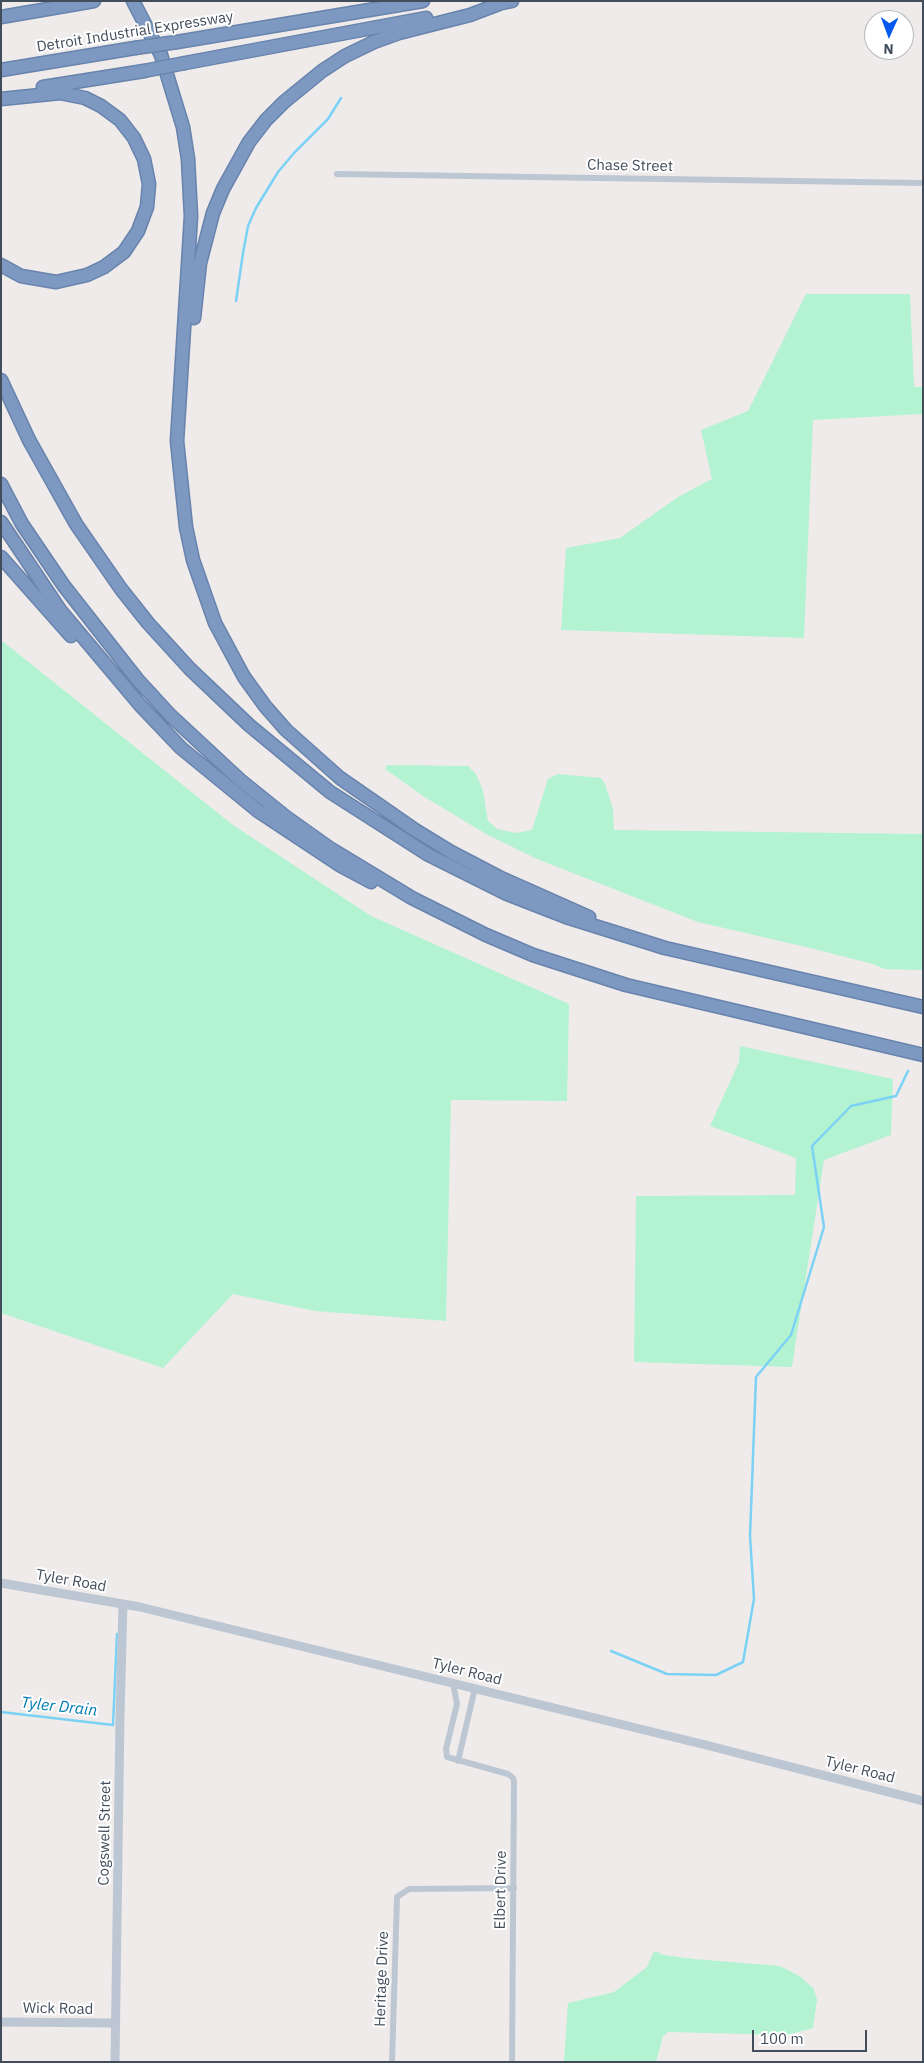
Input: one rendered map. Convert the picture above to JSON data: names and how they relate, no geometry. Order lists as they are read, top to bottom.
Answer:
{
  "streets": {
    "highway": ["Detroit Industrial Expressway"],
    "street": [
      "Chase Street",
      "Tyler Road",
      "Cogswell Street",
      "Elbert Drive",
      "Heritage Drive",
      "Wick Road"
    ]
  },
  "crossings": [
    ["Tyler Road", "Cogswell Street"],
    ["Cogswell Street", "Wick Road"],
    ["Elbert Drive", "Heritage Drive"]
  ],
  "water": ["Tyler Drain"],
  "scale_bar": "100 m",
  "north": "bottom"
}
